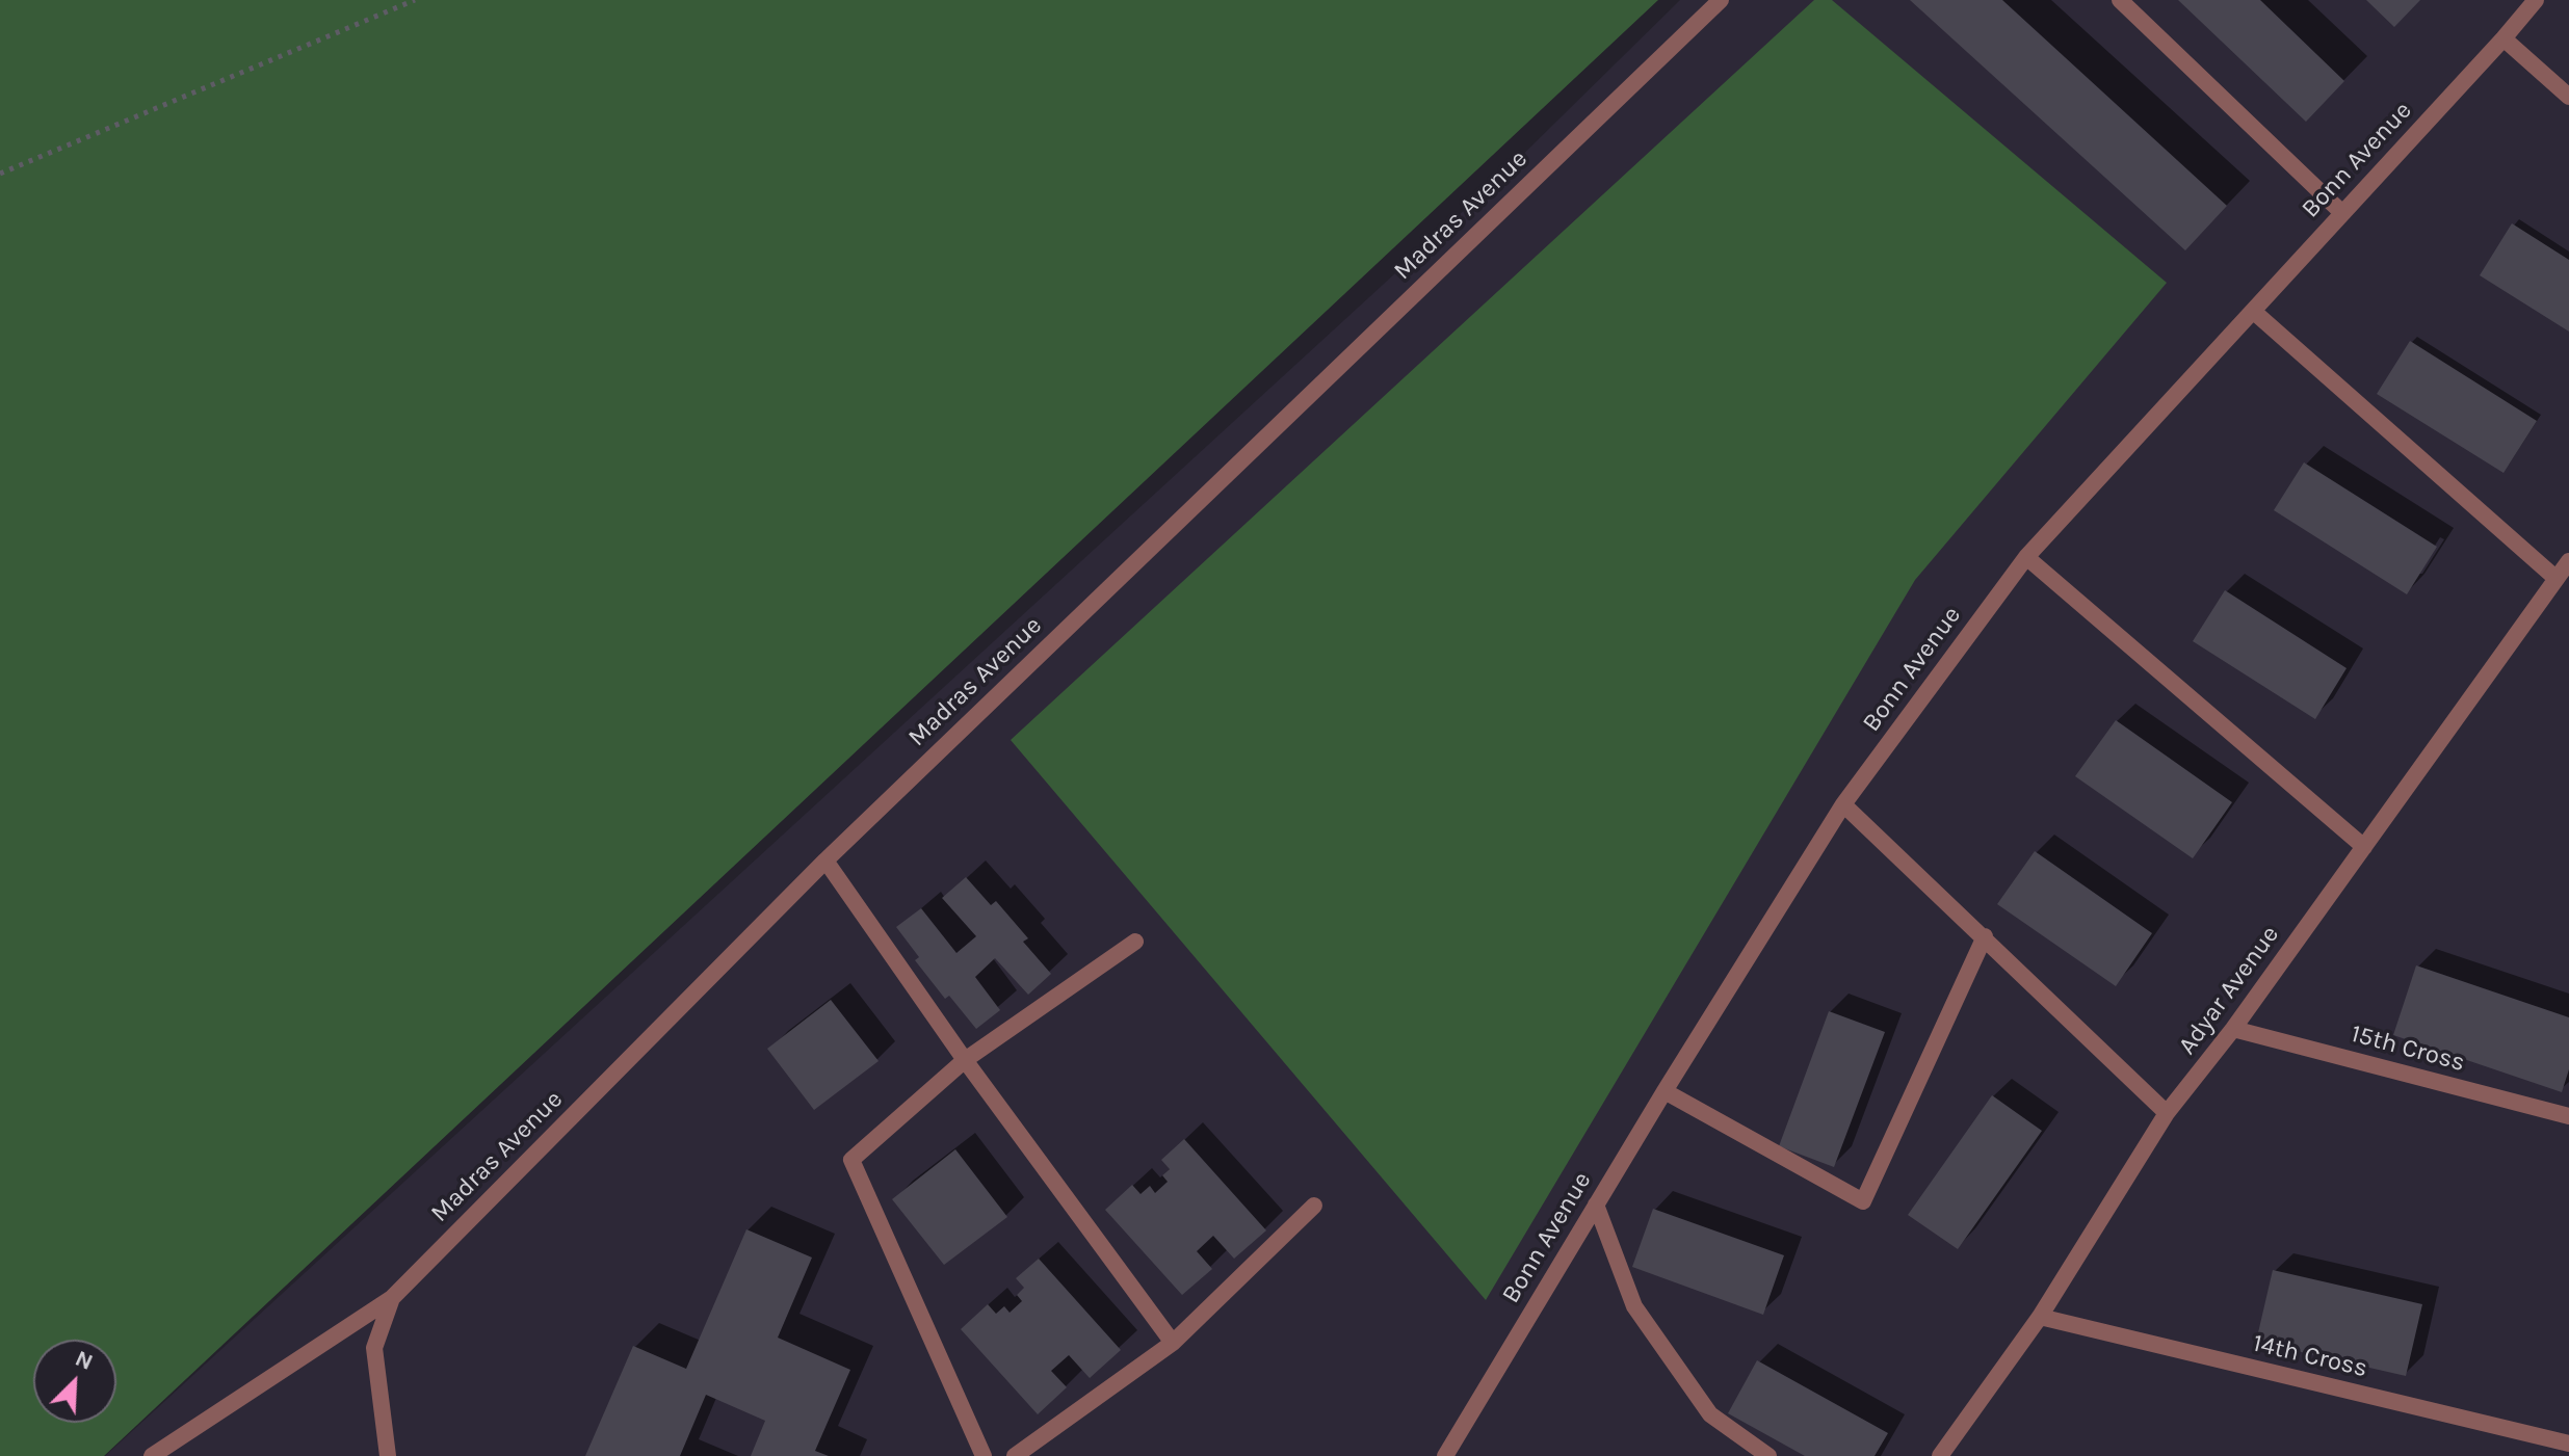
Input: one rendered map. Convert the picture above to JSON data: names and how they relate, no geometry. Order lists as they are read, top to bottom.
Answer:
{
  "streets": {
    "lane": [
      "Bonn Avenue",
      "Madras Avenue",
      "Adyar Avenue",
      "15th Cross",
      "14th Cross"
    ]
  },
  "crossings": [
    ["Adyar Avenue", "15th Cross"],
    ["Adyar Avenue", "14th Cross"]
  ],
  "north": "top right"
}
